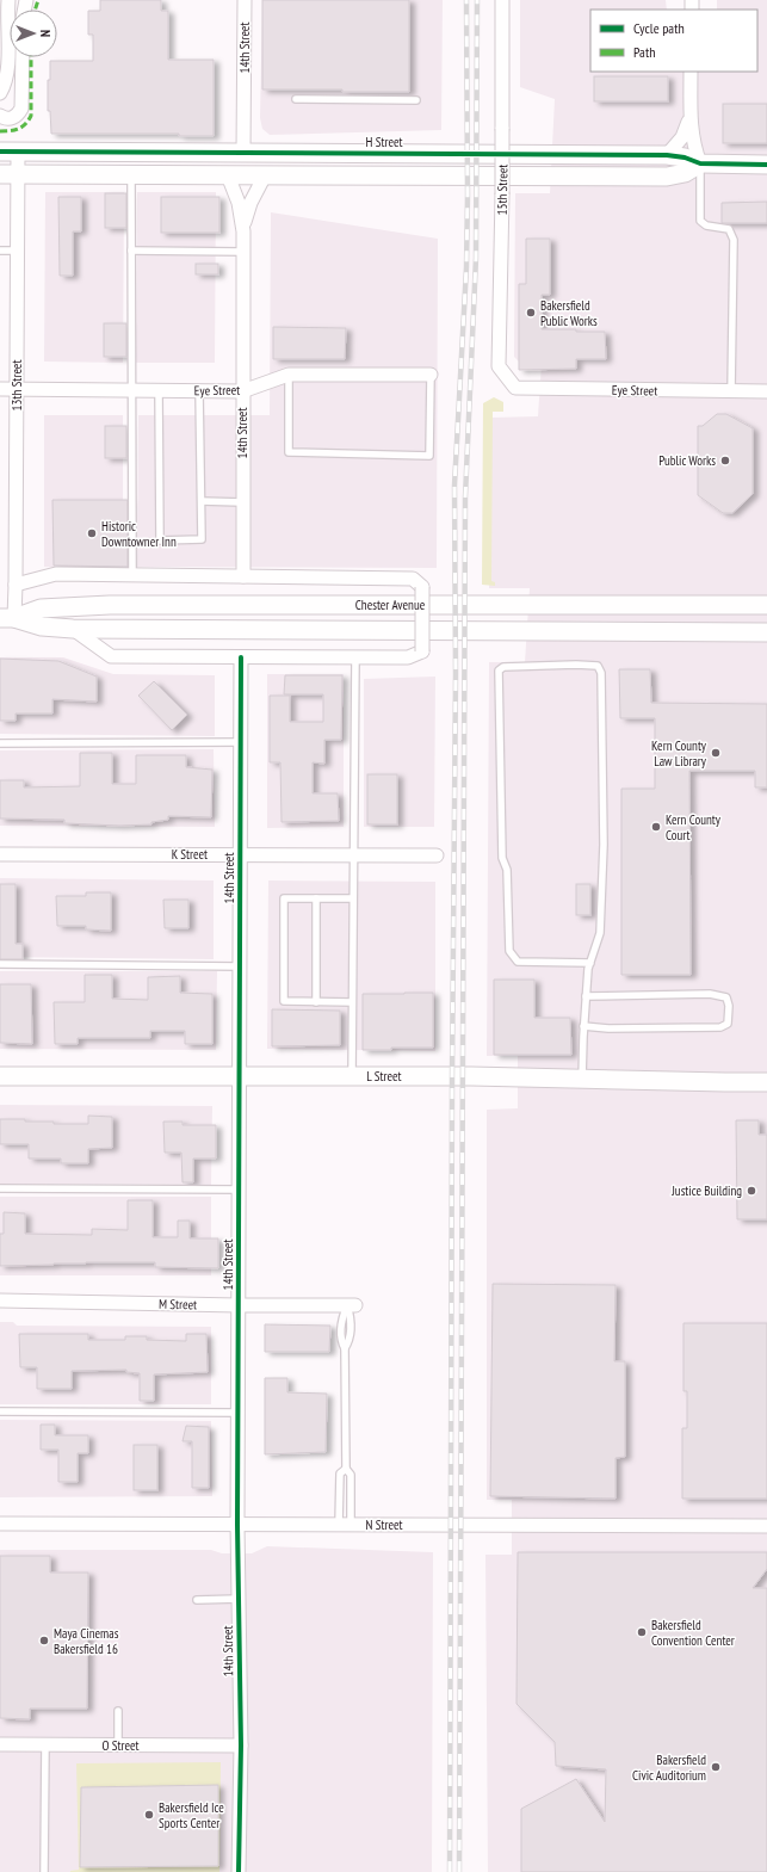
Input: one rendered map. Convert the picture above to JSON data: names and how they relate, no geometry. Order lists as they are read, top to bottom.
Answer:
{
  "streets": {
    "street": [
      "14th Street",
      "H Street",
      "15th Street",
      "13th Street",
      "Eye Street",
      "Chester Avenue",
      "K Street",
      "L Street",
      "M Street",
      "N Street",
      "O Street"
    ]
  },
  "crossings": [
    ["14th Street", "H Street"],
    ["14th Street", "Eye Street"],
    ["14th Street", "K Street"],
    ["14th Street", "L Street"],
    ["14th Street", "M Street"],
    ["14th Street", "N Street"],
    ["14th Street", "O Street"],
    ["H Street", "13th Street"],
    ["15th Street", "Eye Street"],
    ["13th Street", "Eye Street"],
    ["13th Street", "Chester Avenue"]
  ],
  "places": [
    "Bakersfield Public Works",
    "Public Works",
    "Historic Downtowner Inn",
    "Kern County Law Library",
    "Kern County Court",
    "Justice Building",
    "Bakersfield Convention Center",
    "Maya Cinemas Bakersfield 16",
    "Bakersfield Civic Auditorium",
    "Bakersfield Ice Sports Center"
  ],
  "legend": ["Cycle path", "Path"],
  "north": "right"
}
